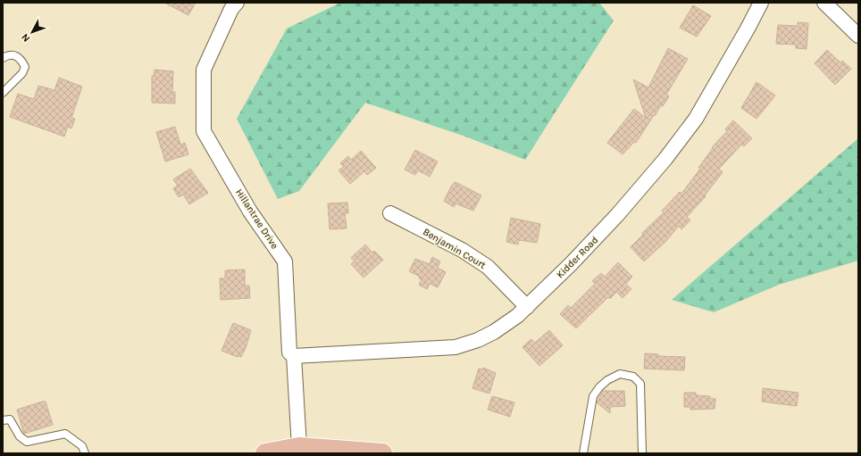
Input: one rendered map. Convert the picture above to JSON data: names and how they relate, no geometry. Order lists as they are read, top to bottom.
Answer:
{
  "streets": {
    "street": ["Hillantrae Drive", "Benjamin Court", "Kidder Road"]
  },
  "crossings": [
    ["Hillantrae Drive", "Kidder Road"],
    ["Benjamin Court", "Kidder Road"]
  ],
  "north": "bottom left"
}
